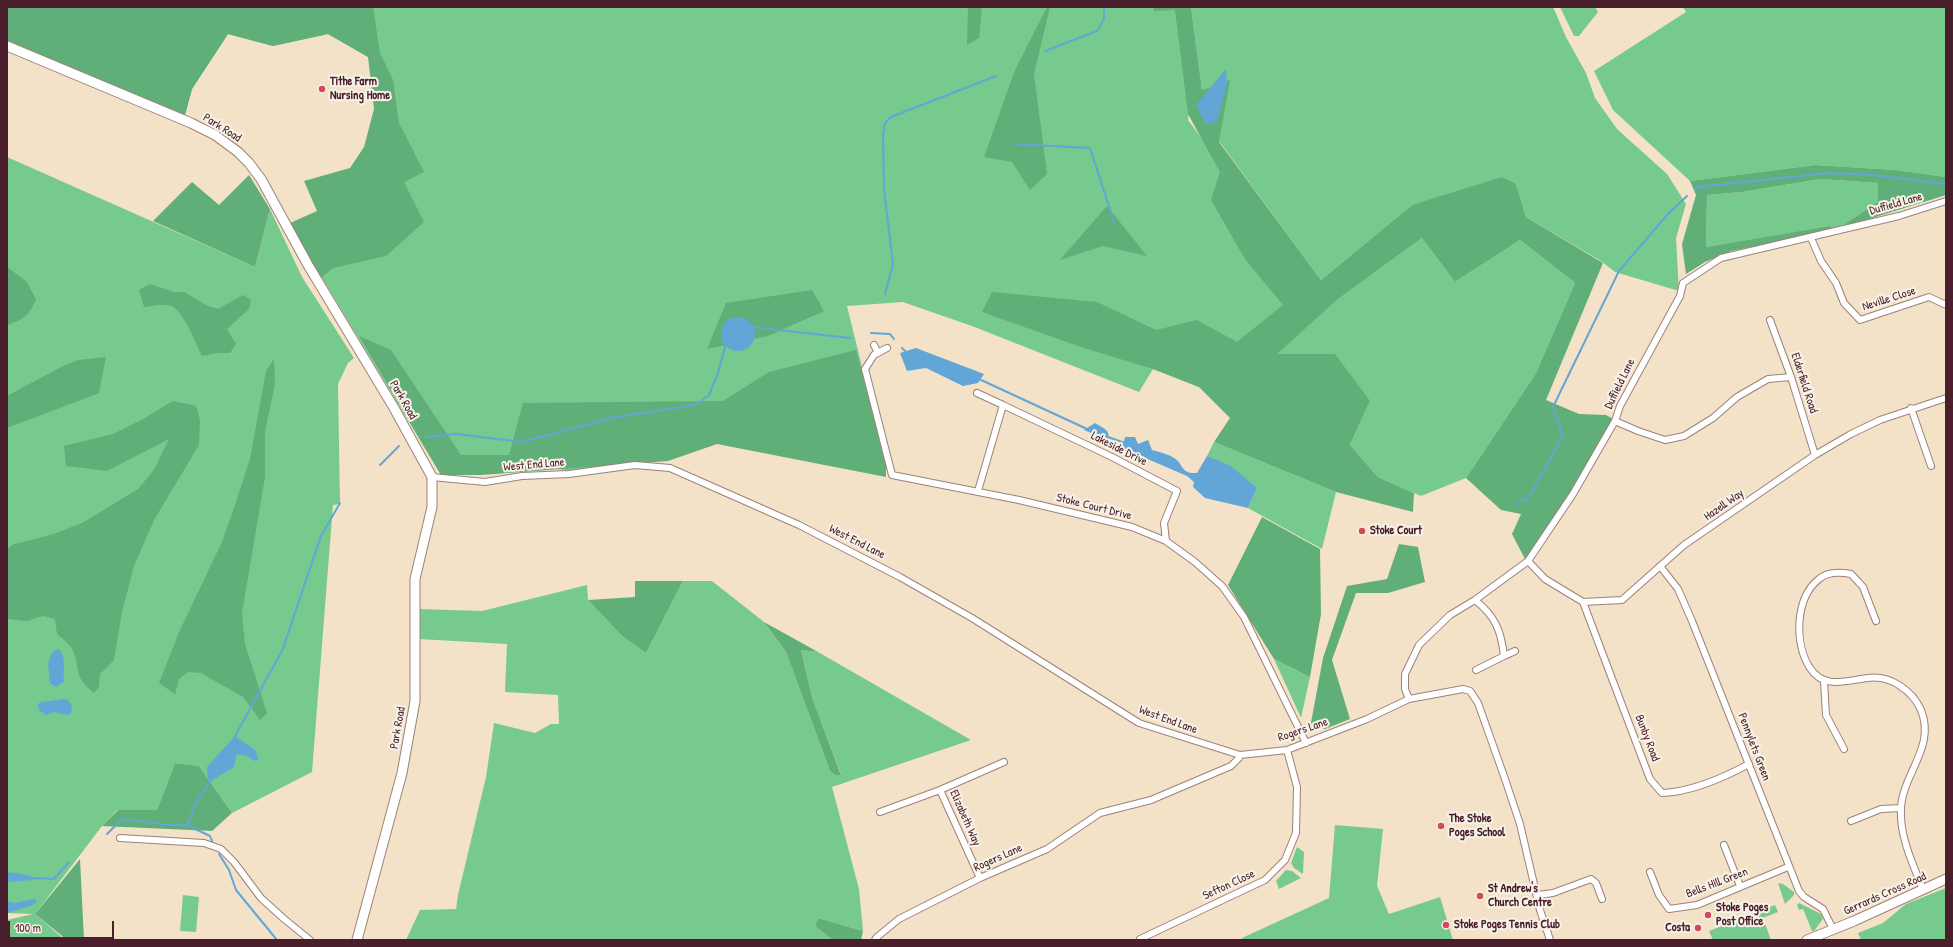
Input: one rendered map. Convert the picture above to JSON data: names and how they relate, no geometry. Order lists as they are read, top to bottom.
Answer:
{
  "streets": {
    "main road": ["Park Road", "Gerrards Cross Road"],
    "street": [
      "Duffield Lane",
      "Neville Close",
      "Elderfield Road",
      "Lakeside Drive",
      "West End Lane",
      "Hazell Way",
      "Stoke Court Drive",
      "Rogers Lane",
      "Bunby Road",
      "Pennylets Green",
      "Elizabeth Way",
      "Bells Hill Green",
      "Sefton Close"
    ]
  },
  "crossings": [
    ["Park Road", "West End Lane"],
    ["Duffield Lane", "Neville Close"],
    ["Duffield Lane", "Rogers Lane"],
    ["Elderfield Road", "Hazell Way"],
    ["Lakeside Drive", "Stoke Court Drive"],
    ["West End Lane", "Rogers Lane"],
    ["Hazell Way", "Bunby Road"],
    ["Hazell Way", "Pennylets Green"],
    ["Stoke Court Drive", "Rogers Lane"],
    ["Rogers Lane", "Elizabeth Way"],
    ["Rogers Lane", "Sefton Close"],
    ["Bunby Road", "Pennylets Green"],
    ["Pennylets Green", "Bells Hill Green"],
    ["Pennylets Green", "Gerrards Cross Road"]
  ],
  "places": [
    "Tithe Farm Nursing Home",
    "Stoke Court",
    "The Stoke Poges School",
    "St Andrew's Church Centre",
    "Stoke Poges Post Office",
    "Stoke Poges Tennis Club",
    "Costa"
  ],
  "scale_bar": "100 m"
}
